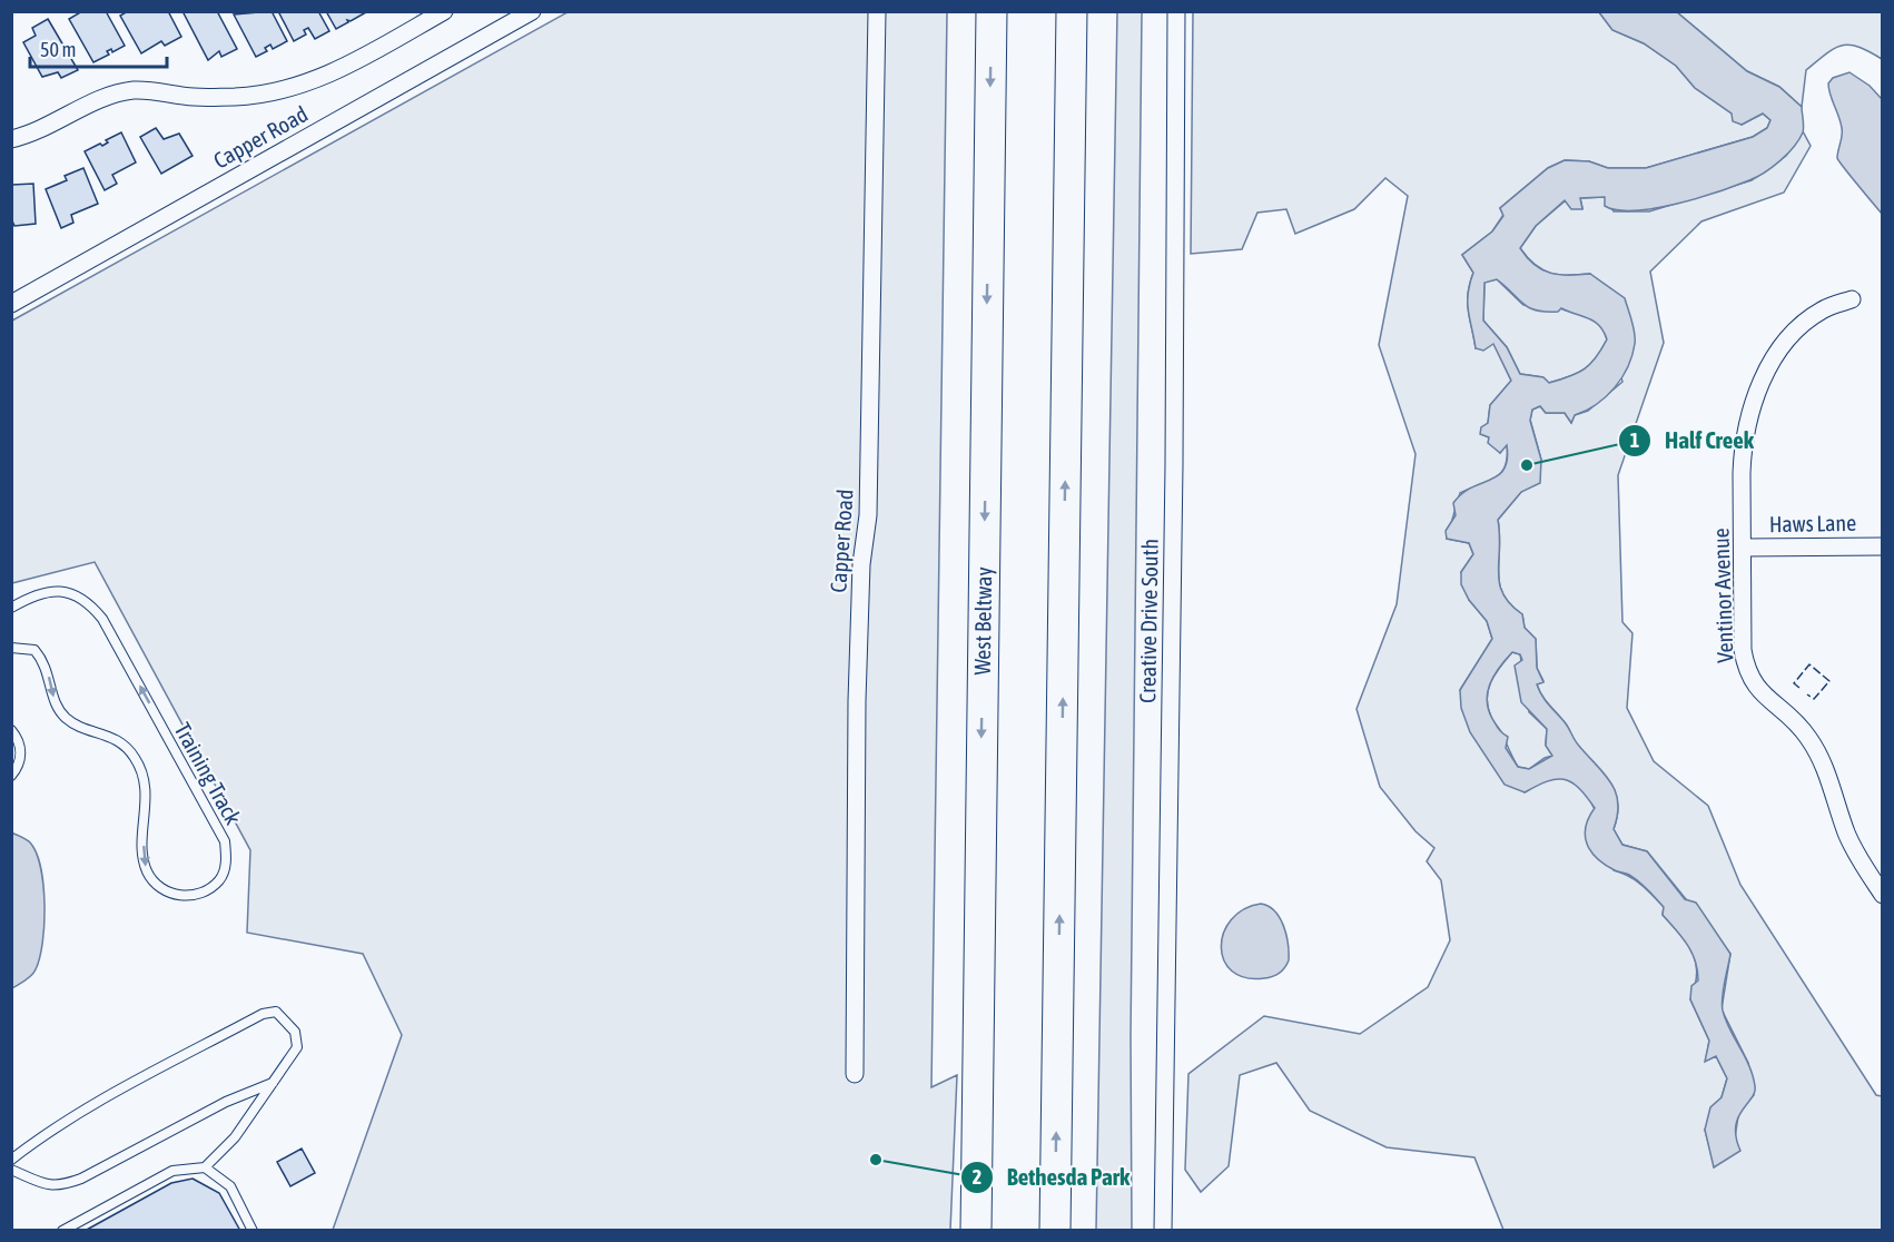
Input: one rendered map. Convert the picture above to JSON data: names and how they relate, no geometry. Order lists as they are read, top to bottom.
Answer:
{
  "streets": {
    "highway": ["West Beltway"],
    "street": [
      "Capper Road",
      "Haws Lane",
      "Ventinor Avenue",
      "Creative Drive South"
    ],
    "lane": ["Training Track"]
  },
  "crossings": [
    ["Haws Lane", "Ventinor Avenue"]
  ],
  "places": ["Half Creek", "Bethesda Park"],
  "scale_bar": "50 m"
}
